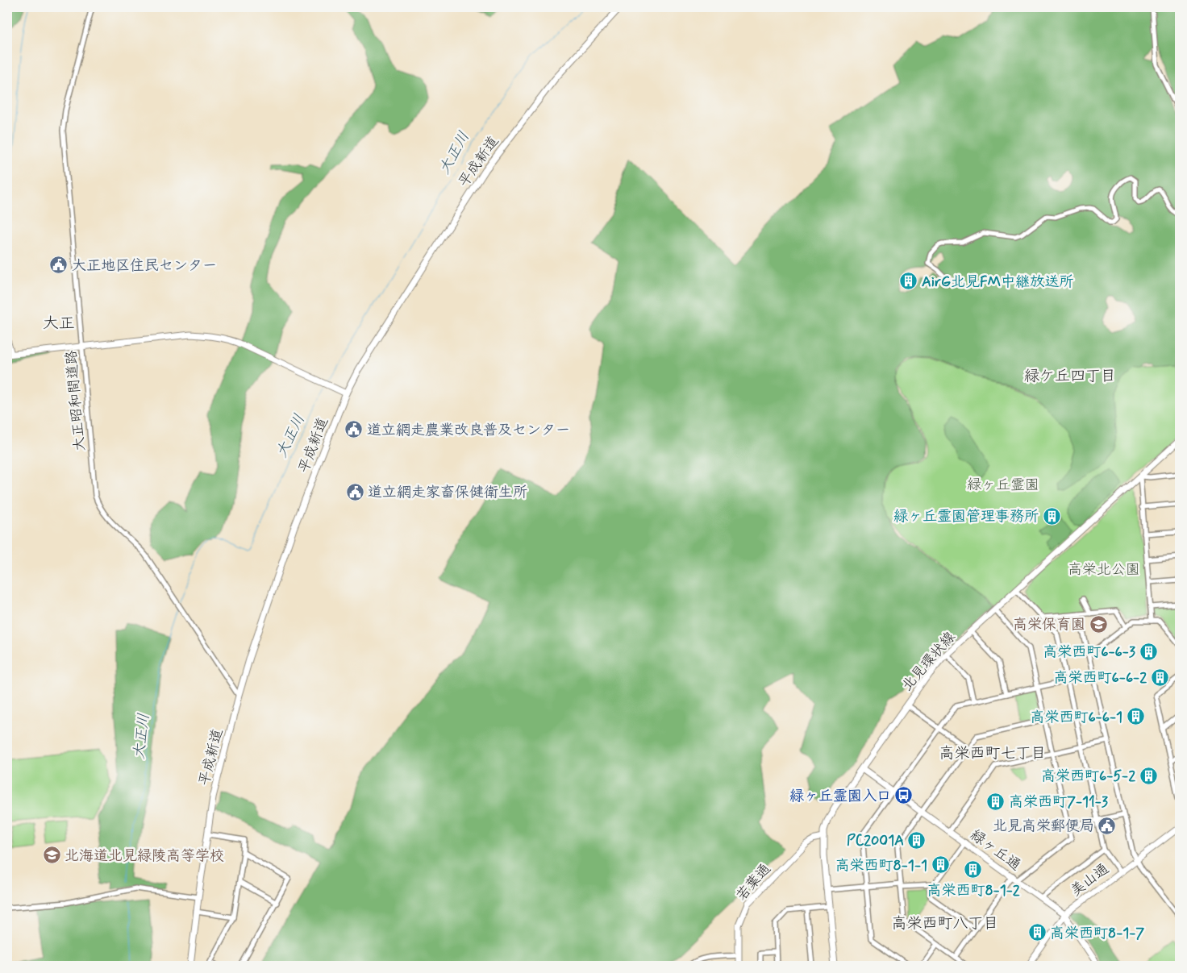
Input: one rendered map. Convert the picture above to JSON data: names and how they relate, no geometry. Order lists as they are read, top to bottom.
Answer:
{
  "streets": {
    "street": [
      "平成新道",
      "大正昭和間道路",
      "北見環状線",
      "緑ヶ丘通",
      "美山通",
      "若葉通"
    ]
  },
  "crossings": [
    ["平成新道", "大正昭和間道路"],
    ["北見環状線", "緑ヶ丘通"],
    ["北見環状線", "若葉通"],
    ["緑ヶ丘通", "美山通"]
  ],
  "districts": [
    "大正",
    "緑ケ丘四丁目",
    "高栄西町七丁目",
    "高栄西町八丁目"
  ],
  "water": ["大正川"],
  "parks": ["緑ヶ丘霊園", "高栄北公園"],
  "places": {
    "public building": [
      "大正地区住民センター",
      "道立網走農業改良普及センター",
      "道立網走家畜保健衛生所",
      "北見高栄郵便局"
    ],
    "building": [
      "AirG北見FM中継放送所",
      "緑ヶ丘霊園管理事務所",
      "高栄西町6-6-3",
      "高栄西町6-6-2",
      "高栄西町6-6-1",
      "高栄西町6-5-2",
      "高栄西町7-11-3",
      "PC2001A",
      "高栄西町8-1-1",
      "高栄西町8-1-2",
      "高栄西町8-1-7"
    ],
    "school or university": ["高栄保育園", "北海道北見緑陵高等学校"],
    "bus stop": ["緑ヶ丘霊園入口"]
  }
}
